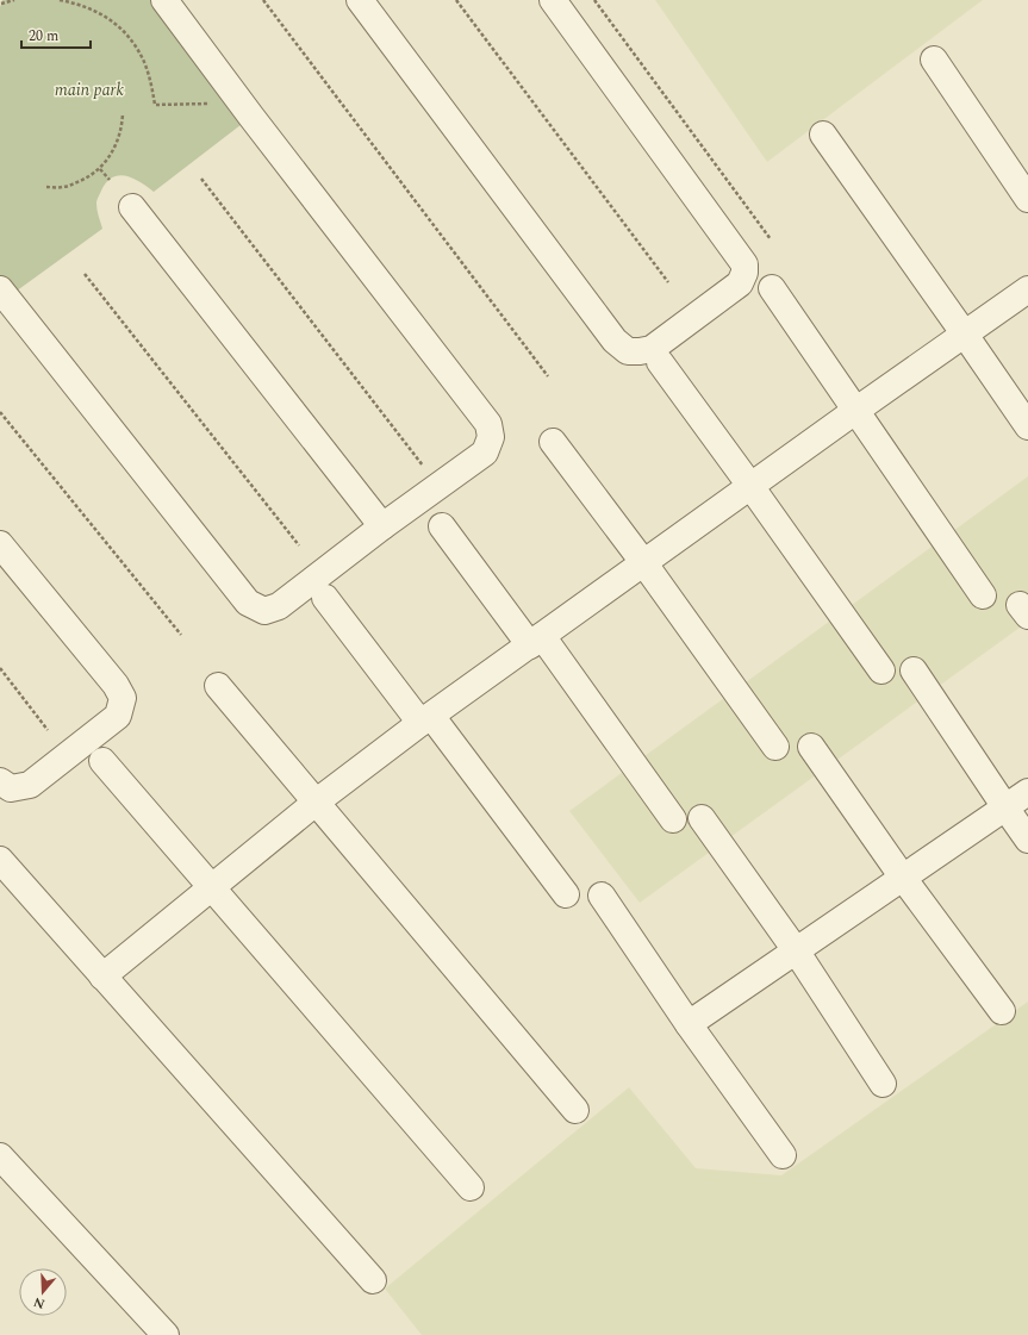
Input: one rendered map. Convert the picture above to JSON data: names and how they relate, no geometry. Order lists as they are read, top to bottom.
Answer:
{
  "parks": ["main park"],
  "scale_bar": "20 m",
  "north": "bottom"
}
